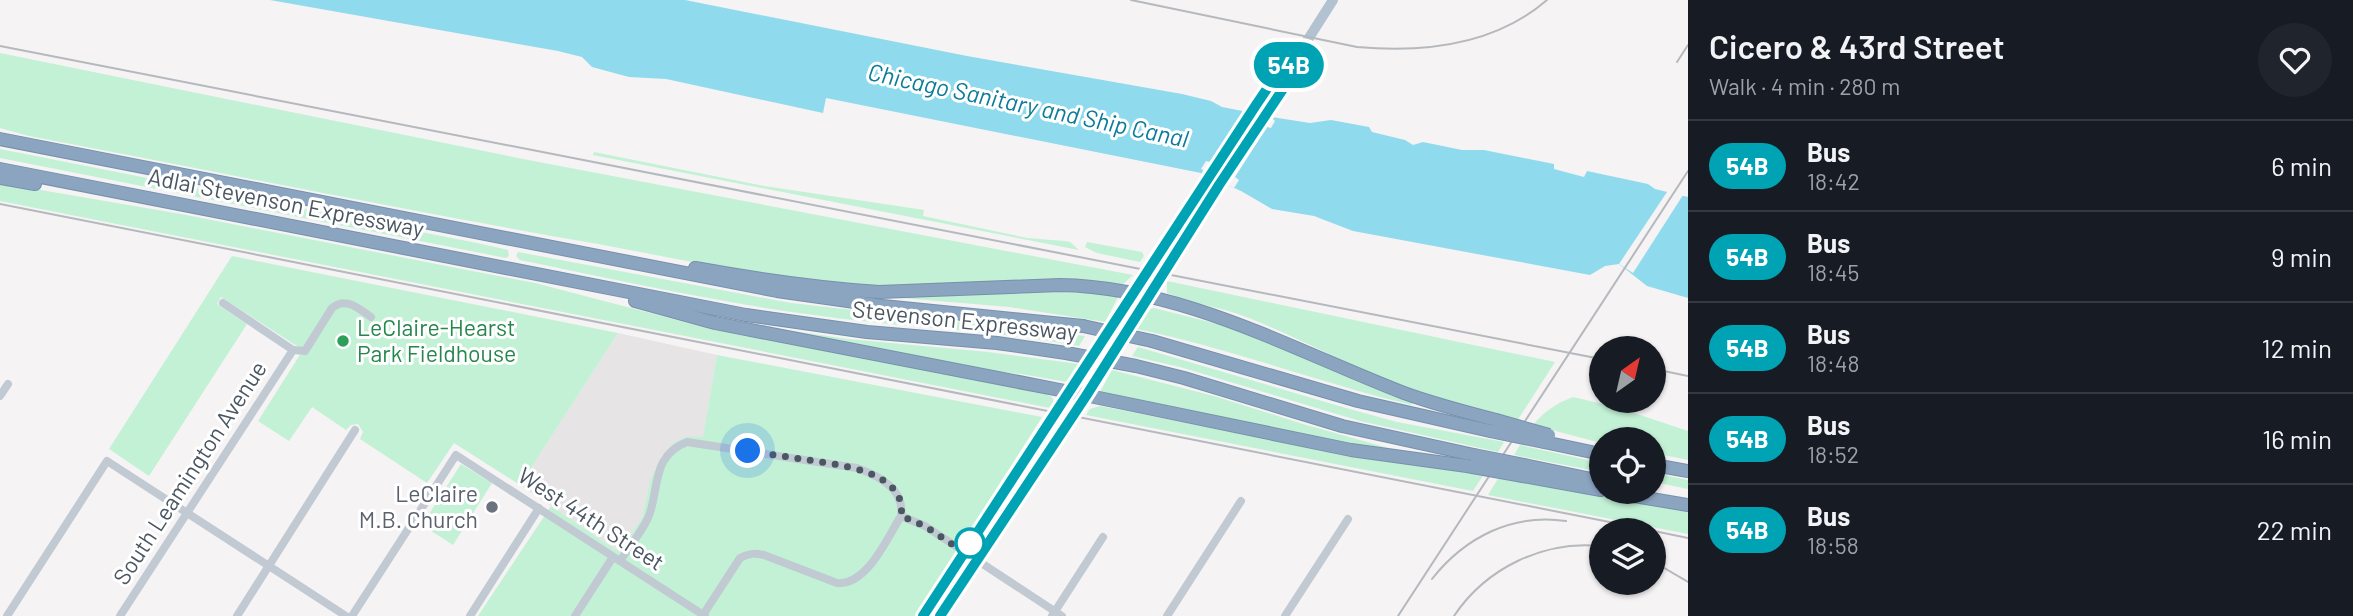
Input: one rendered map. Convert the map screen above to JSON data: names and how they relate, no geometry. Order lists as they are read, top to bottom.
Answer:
{
  "streets": {
    "highway": ["Adlai Stevenson Expressway", "Stevenson Expressway"],
    "street": ["South Leamington Avenue", "West 44th Street"]
  },
  "crossings": [
    ["Adlai Stevenson Expressway", "Stevenson Expressway"]
  ],
  "water": ["Chicago Sanitary and Ship Canal"],
  "places": ["LeClaire-Hearst Park Fieldhouse", "LeClaire M.B. Church"],
  "lines": ["bus line 54B"],
  "north": "top right",
  "page": {
    "on_map": "54B",
    "heading": ["Cicero & 43rd Street", "Walk · 4 min · 280 m"],
    "list": [
      {
        "mark": "54B",
        "name": "Bus",
        "note": "18:42",
        "value": "6 min"
      },
      {
        "mark": "54B",
        "name": "Bus",
        "note": "18:45",
        "value": "9 min"
      },
      {
        "mark": "54B",
        "name": "Bus",
        "note": "18:48",
        "value": "12 min"
      },
      {
        "mark": "54B",
        "name": "Bus",
        "note": "18:52",
        "value": "16 min"
      },
      {
        "mark": "54B",
        "name": "Bus",
        "note": "18:58",
        "value": "22 min"
      }
    ]
  }
}
